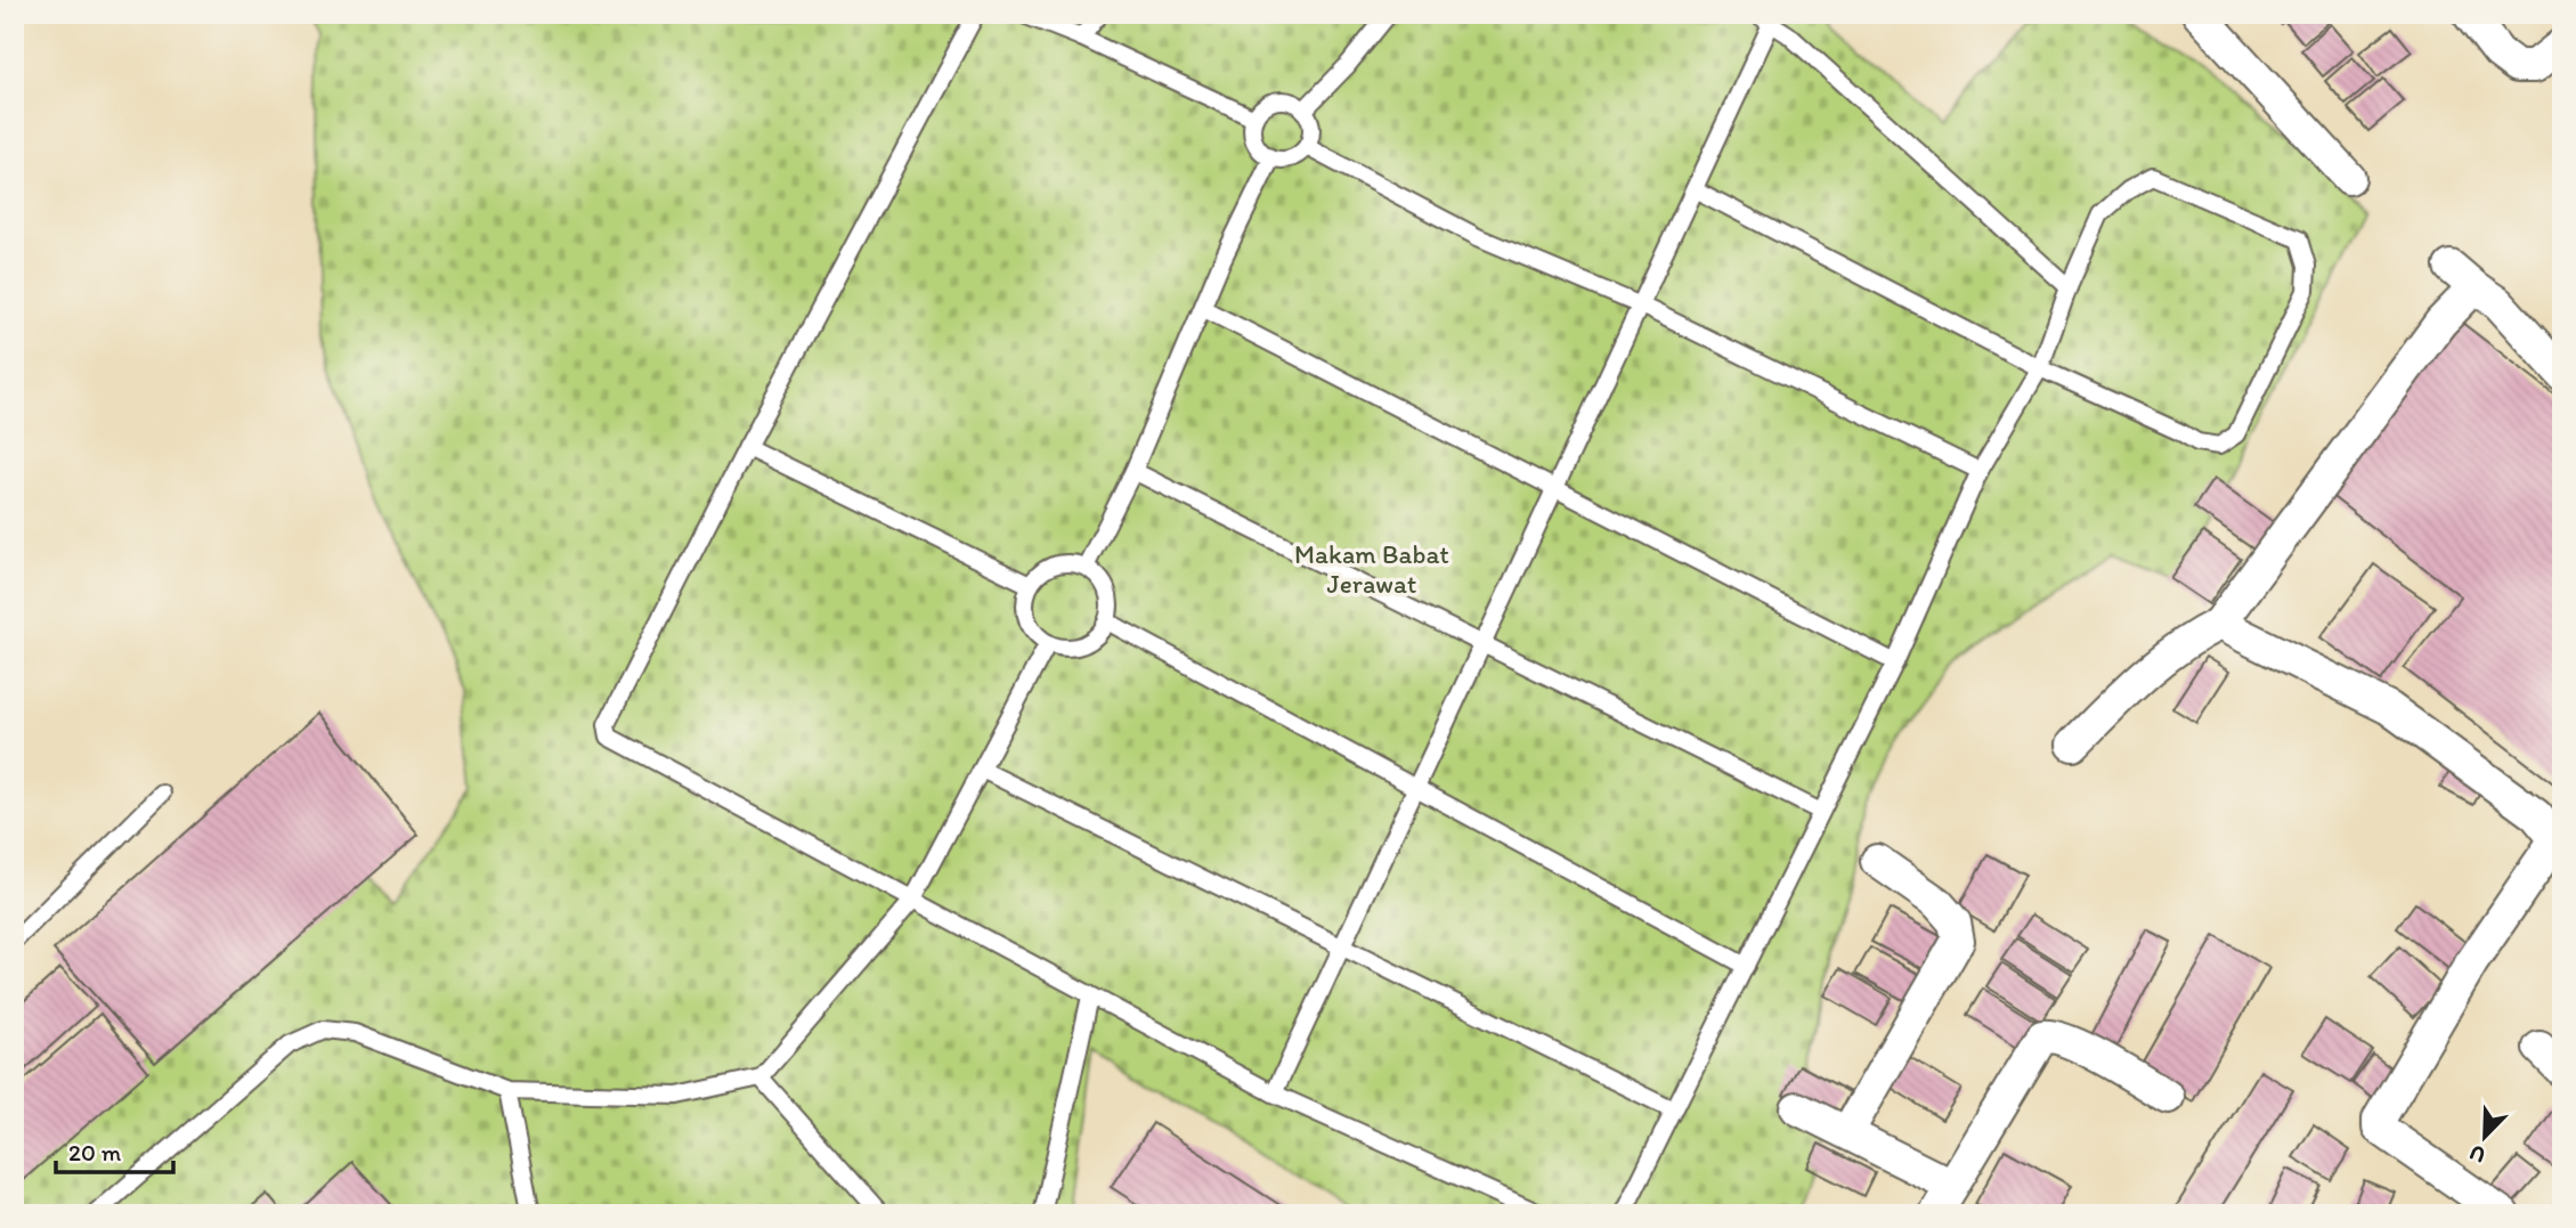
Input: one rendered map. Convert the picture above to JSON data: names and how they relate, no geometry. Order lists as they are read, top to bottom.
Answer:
{
  "parks": ["Makam Babat Jerawat"],
  "scale_bar": "20 m",
  "north": "bottom left"
}
